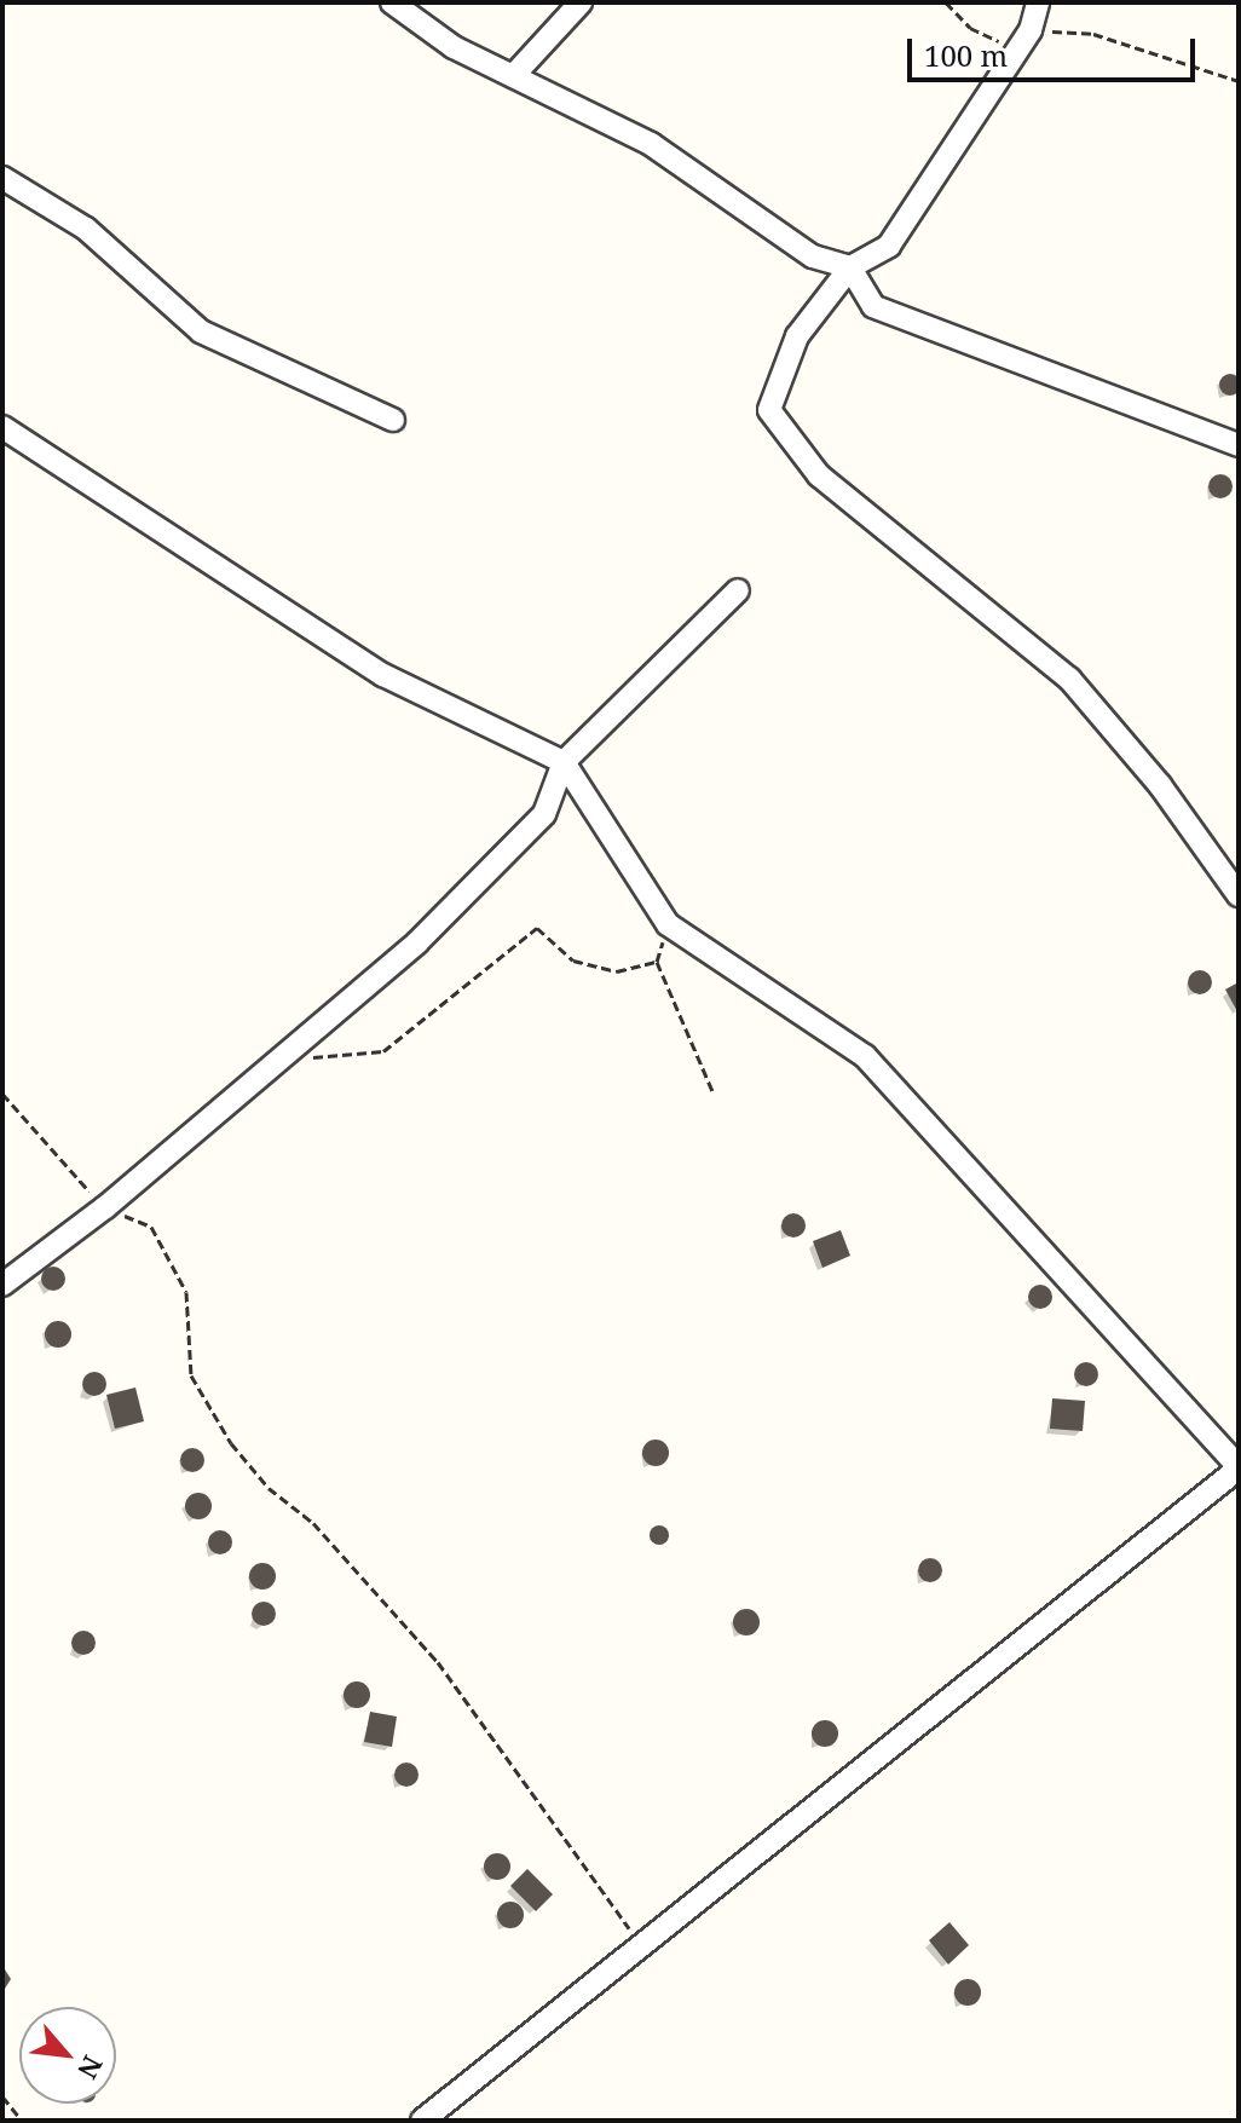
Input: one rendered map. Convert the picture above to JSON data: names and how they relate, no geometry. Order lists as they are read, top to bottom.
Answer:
{
  "scale_bar": "100 m",
  "north": "bottom right"
}
